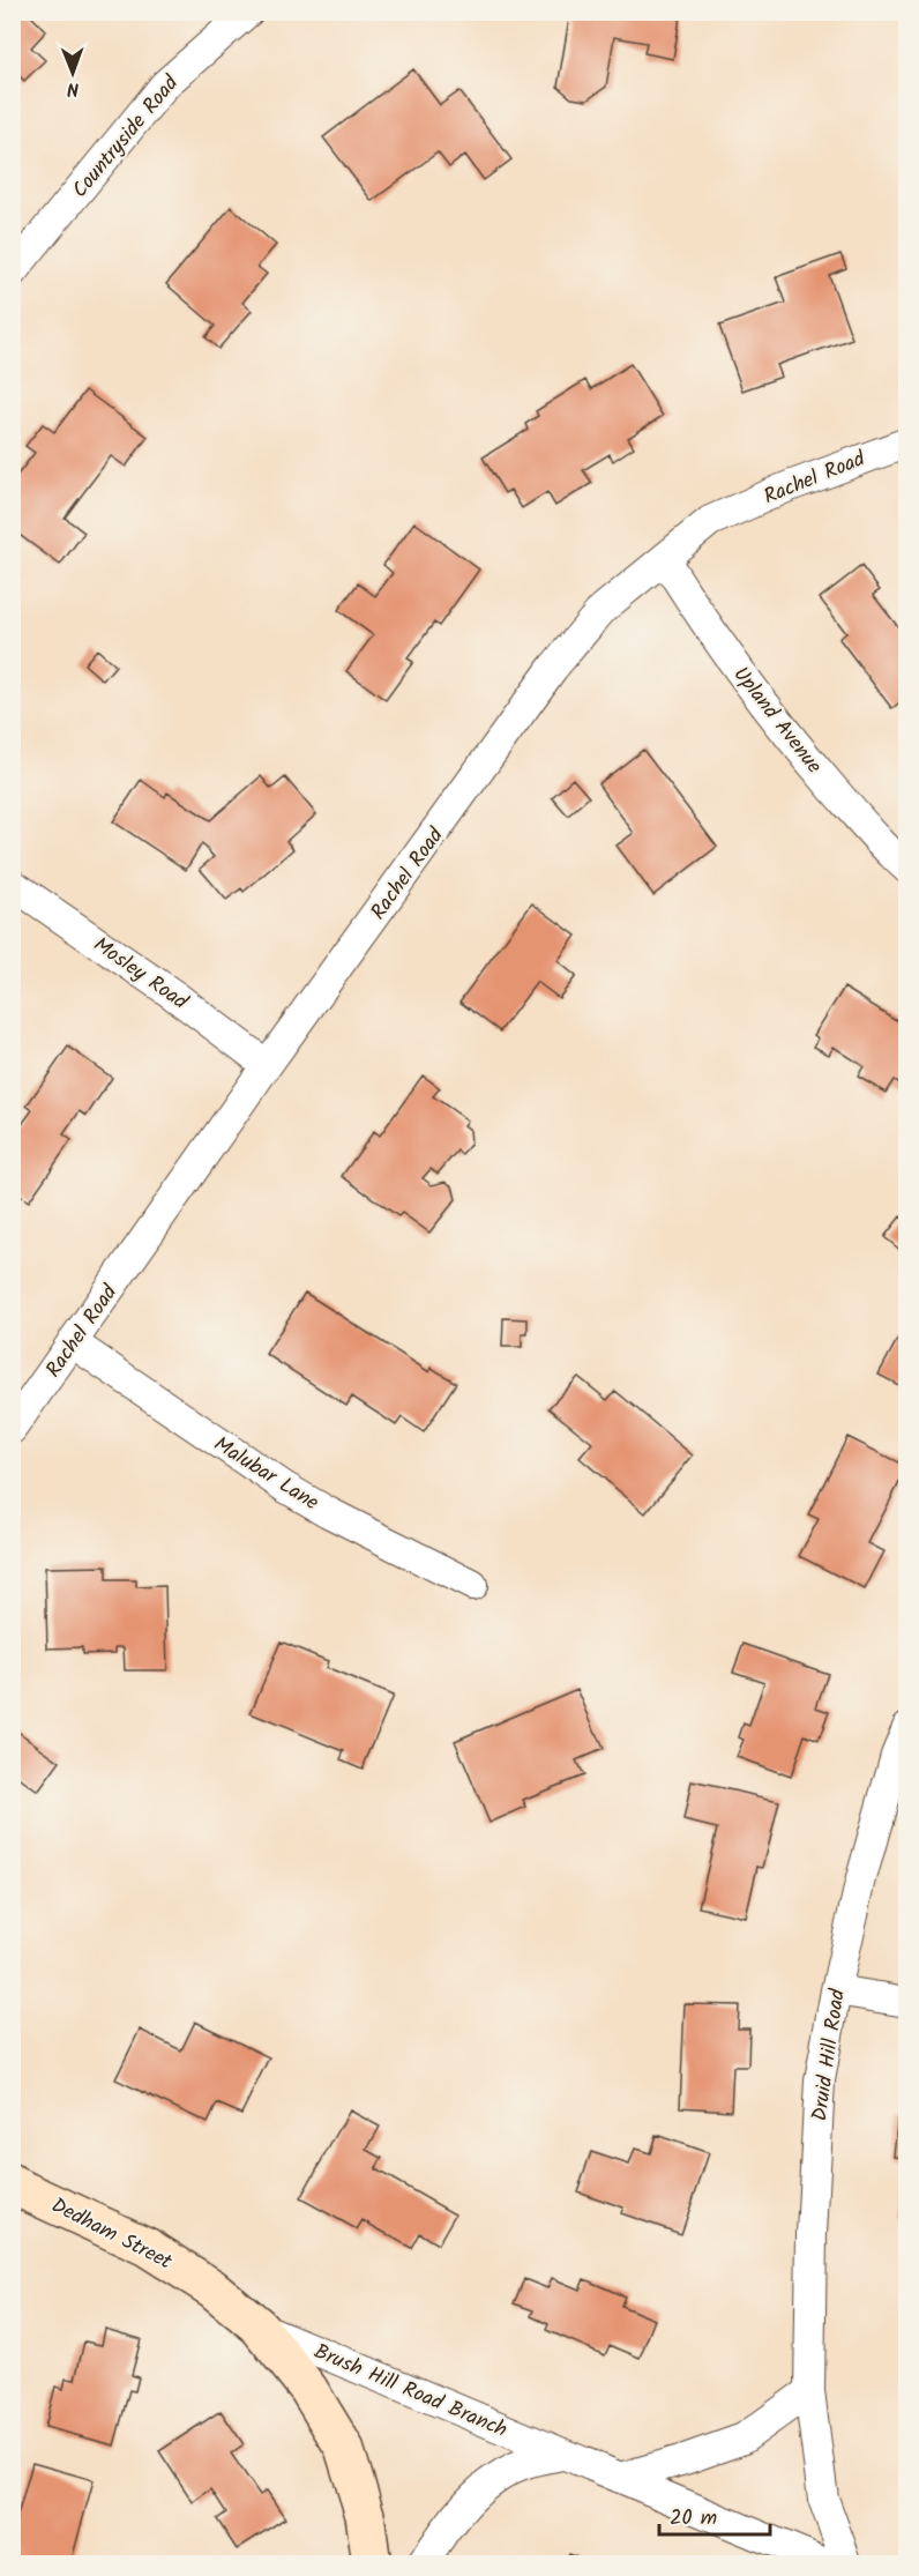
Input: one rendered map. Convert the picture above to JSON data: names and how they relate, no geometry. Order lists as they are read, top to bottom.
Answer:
{
  "streets": {
    "main road": ["Dedham Street"],
    "street": [
      "Countryside Road",
      "Rachel Road",
      "Upland Avenue",
      "Mosley Road",
      "Malubar Lane",
      "Druid Hill Road",
      "Brush Hill Road Branch"
    ]
  },
  "crossings": [
    ["Rachel Road", "Upland Avenue"],
    ["Rachel Road", "Mosley Road"],
    ["Rachel Road", "Malubar Lane"],
    ["Dedham Street", "Brush Hill Road Branch"]
  ],
  "scale_bar": "20 m",
  "north": "bottom"
}
